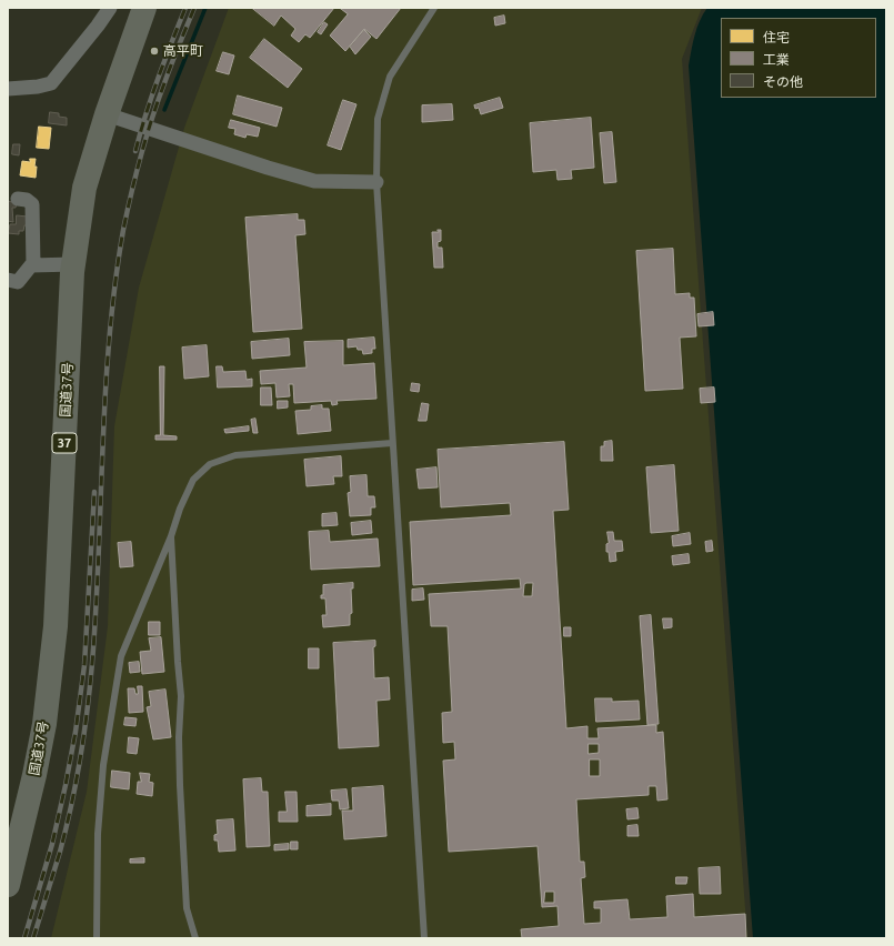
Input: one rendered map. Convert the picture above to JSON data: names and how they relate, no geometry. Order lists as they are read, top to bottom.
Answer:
{
  "streets": {
    "highway": ["国道37号", "37"]
  },
  "places": ["高平町"],
  "legend": ["住宅", "工業", "その他"]
}
